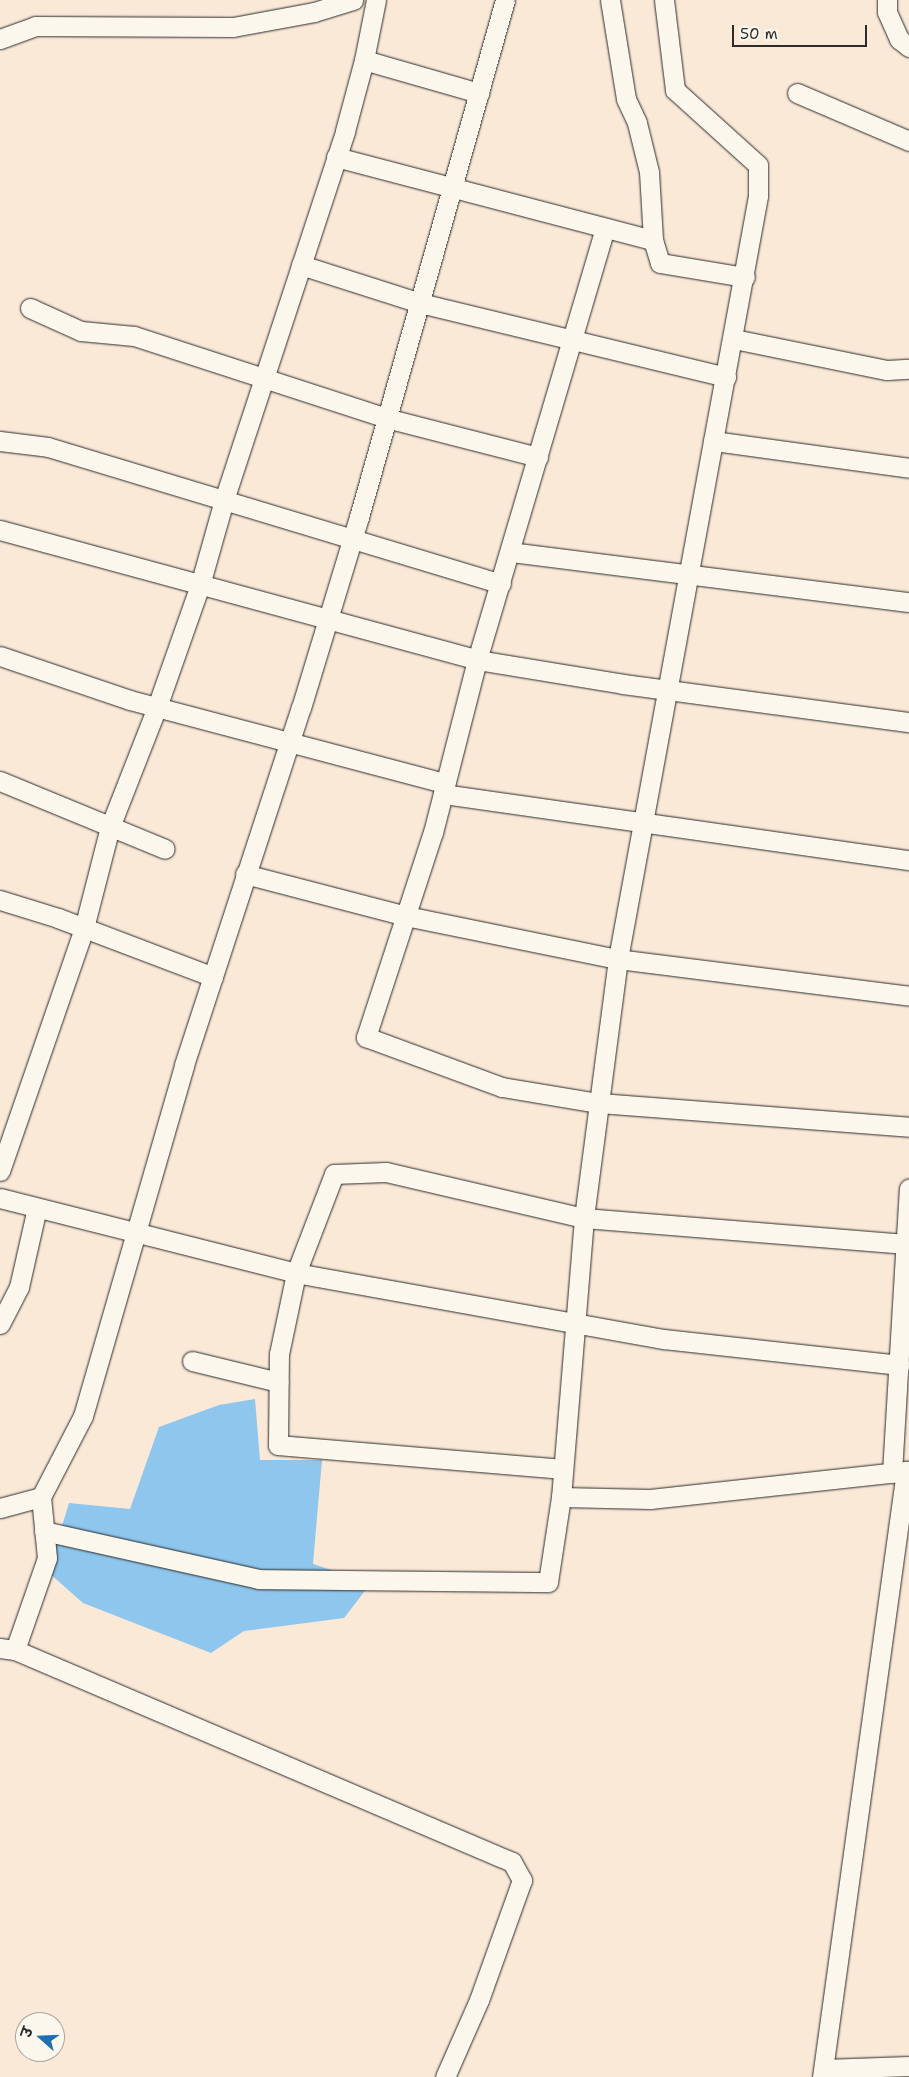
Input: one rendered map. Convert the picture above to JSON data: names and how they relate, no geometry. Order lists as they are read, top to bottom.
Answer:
{
  "scale_bar": "50 m",
  "north": "left"
}
